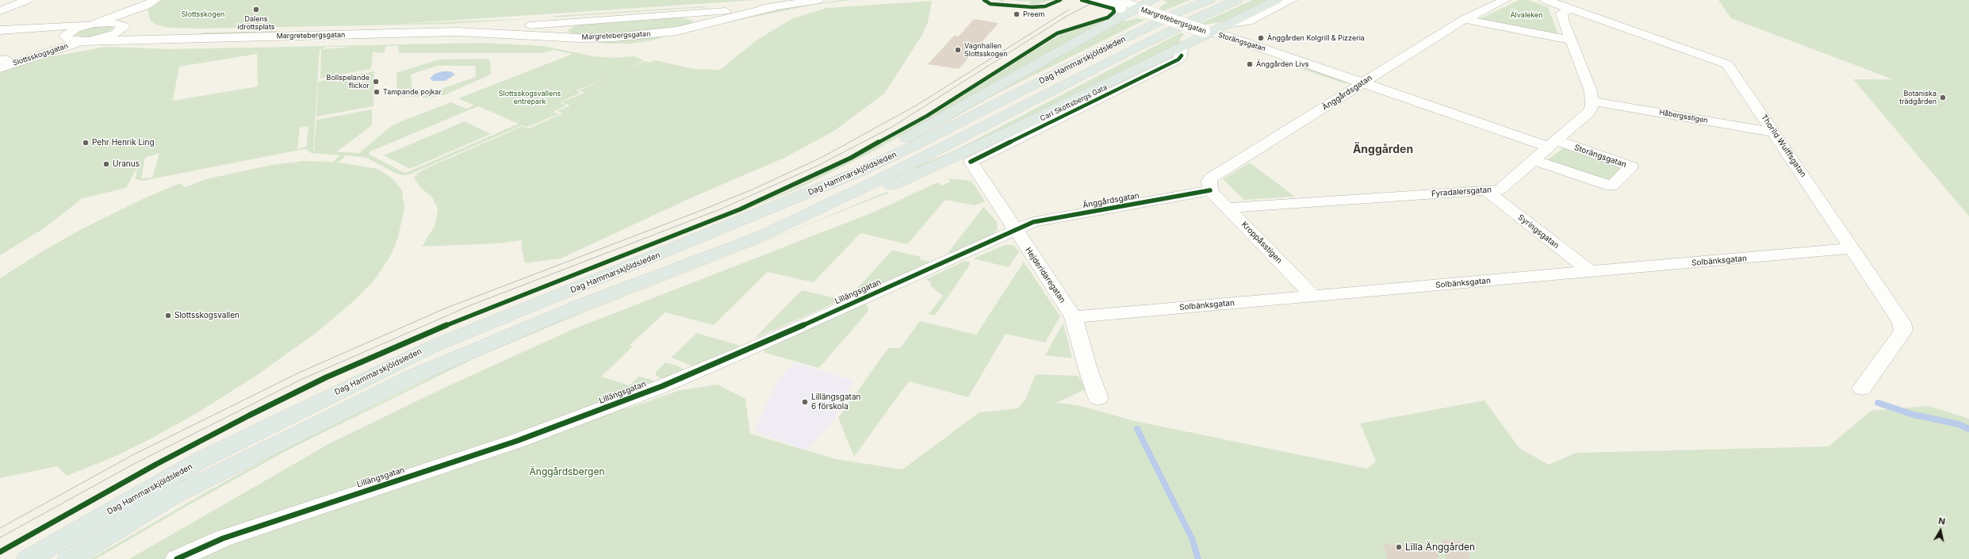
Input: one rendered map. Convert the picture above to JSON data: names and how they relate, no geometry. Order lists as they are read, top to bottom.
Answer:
{
  "streets": {
    "main road": ["Dag Hammarskjöldsleden"],
    "street": [
      "Margretebergsgatan",
      "Storängsgatan",
      "Slottsskogsgatan",
      "Änggårdsgatan",
      "Carl Skottsbergs Gata",
      "Håbergsstigen",
      "Thorild Wulffsgatan",
      "Fyradalersgatan",
      "Syringsgatan",
      "Kroppåsstigen",
      "Solbänksgatan",
      "Hejderidaregatan",
      "Lillängsgatan"
    ]
  },
  "crossings": [
    ["Margretebergsgatan", "Storängsgatan"],
    ["Margretebergsgatan", "Slottsskogsgatan"],
    ["Storängsgatan", "Änggårdsgatan"],
    ["Storängsgatan", "Fyradalersgatan"],
    ["Änggårdsgatan", "Kroppåsstigen"],
    ["Änggårdsgatan", "Hejderidaregatan"],
    ["Änggårdsgatan", "Lillängsgatan"],
    ["Carl Skottsbergs Gata", "Hejderidaregatan"],
    ["Håbergsstigen", "Thorild Wulffsgatan"],
    ["Håbergsstigen", "Fyradalersgatan"],
    ["Thorild Wulffsgatan", "Solbänksgatan"],
    ["Fyradalersgatan", "Syringsgatan"],
    ["Fyradalersgatan", "Kroppåsstigen"],
    ["Syringsgatan", "Solbänksgatan"],
    ["Kroppåsstigen", "Solbänksgatan"],
    ["Solbänksgatan", "Hejderidaregatan"],
    ["Hejderidaregatan", "Lillängsgatan"]
  ],
  "districts": ["Änggården"],
  "parks": [
    "Slottsskogen",
    "Älvaleken",
    "Slottsskogsvallens entrépark",
    "Änggårdsbergen"
  ],
  "places": [
    "Dalens idrottsplats",
    "Preem",
    "Änggården Kolgrill & Pizzeria",
    "Vagnhallen Slottsskogen",
    "Änggården Livs",
    "Bollspelande flickor",
    "Tampande pojkar",
    "Botaniska trädgården",
    "Pehr Henrik Ling",
    "Uranus",
    "Slottsskogsvallen",
    "Lillängsgatan 6 förskola",
    "Lilla Änggården"
  ],
  "north": "top"
}
